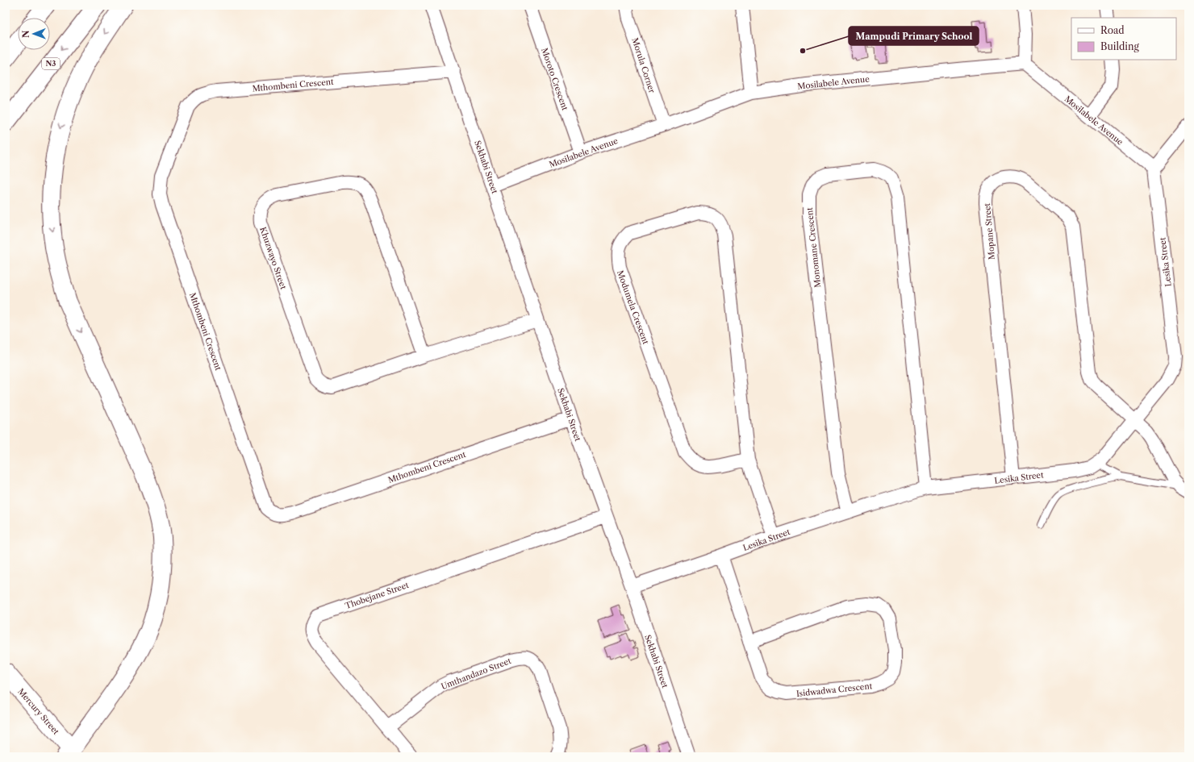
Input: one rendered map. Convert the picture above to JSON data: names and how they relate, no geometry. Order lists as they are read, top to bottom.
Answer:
{
  "streets": {
    "main road": ["N3", "Mercury Street"],
    "street": [
      "Morula Corner",
      "Moroto Crescent",
      "Mosilabele Avenue",
      "Mthombeni Crescent",
      "Sekhabi Street",
      "Mopane Street",
      "Monomane Crescent",
      "Khuzwayo Street",
      "Lesika Street",
      "Modumela Crescent",
      "Thobejane Street",
      "Umthandazo Street",
      "Isidwadwa Crescent"
    ]
  },
  "crossings": [
    ["Morula Corner", "Mosilabele Avenue"],
    ["Moroto Crescent", "Mosilabele Avenue"],
    ["Mosilabele Avenue", "Sekhabi Street"],
    ["Mosilabele Avenue", "Lesika Street"],
    ["Mthombeni Crescent", "Sekhabi Street"],
    ["Sekhabi Street", "Khuzwayo Street"],
    ["Sekhabi Street", "Lesika Street"],
    ["Sekhabi Street", "Thobejane Street"],
    ["Mopane Street", "Lesika Street"],
    ["Monomane Crescent", "Lesika Street"],
    ["Lesika Street", "Modumela Crescent"],
    ["Lesika Street", "Isidwadwa Crescent"],
    ["Thobejane Street", "Umthandazo Street"]
  ],
  "places": ["Mampudi Primary School"],
  "legend": ["Road", "Building"],
  "north": "left"
}
